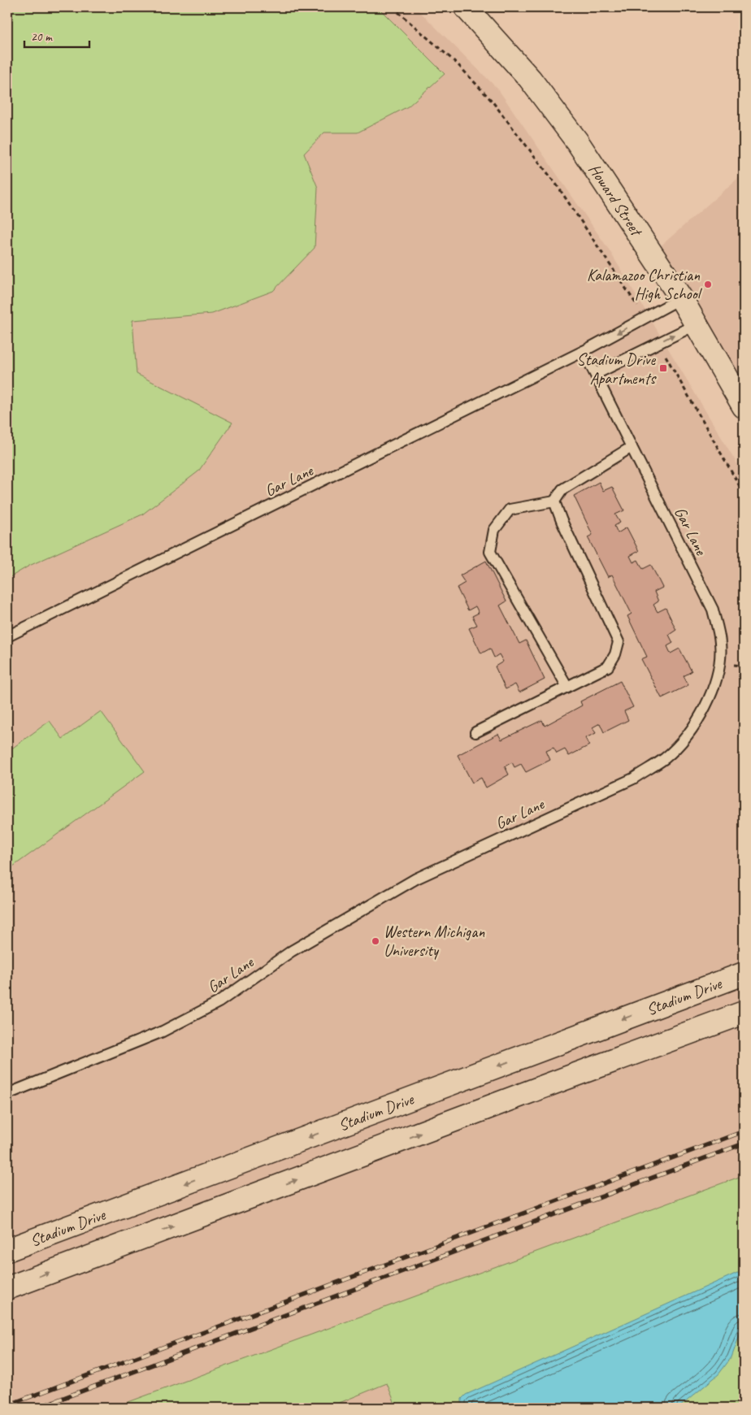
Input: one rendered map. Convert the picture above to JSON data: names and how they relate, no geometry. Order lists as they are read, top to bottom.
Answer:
{
  "streets": {
    "main road": ["Howard Street", "Stadium Drive"],
    "lane": ["Gar Lane"]
  },
  "crossings": [
    ["Howard Street", "Gar Lane"]
  ],
  "places": {
    "other": ["Kalamazoo Christian High School", "Western Michigan University"],
    "transit": ["Stadium Drive Apartments"]
  },
  "scale_bar": "20 m"
}
